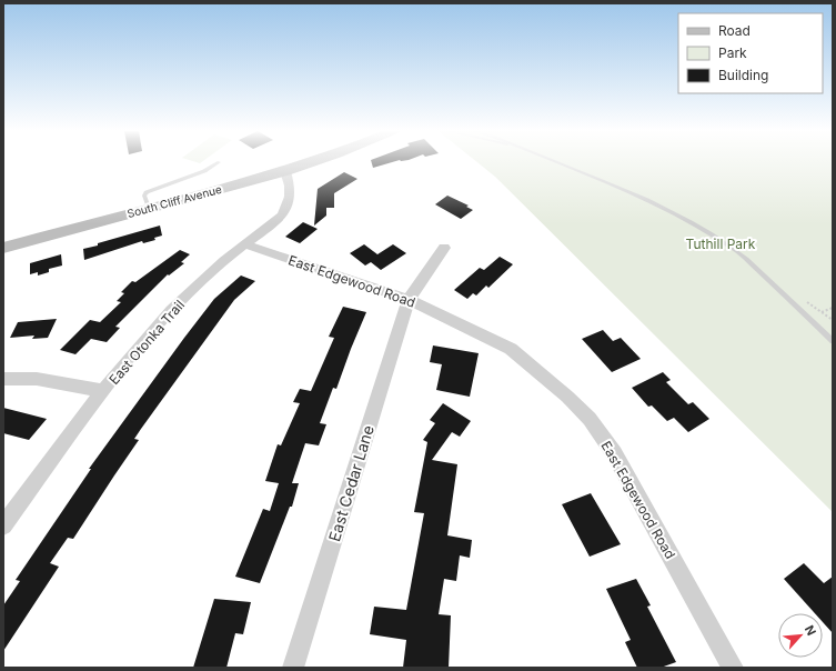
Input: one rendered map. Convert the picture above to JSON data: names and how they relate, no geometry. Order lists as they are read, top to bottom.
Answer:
{
  "streets": {
    "main road": ["South Cliff Avenue"],
    "street": ["East Edgewood Road", "East Otonka Trail", "East Cedar Lane"]
  },
  "crossings": [
    ["South Cliff Avenue", "East Otonka Trail"],
    ["East Edgewood Road", "East Otonka Trail"],
    ["East Edgewood Road", "East Cedar Lane"]
  ],
  "parks": ["Tuthill Park"],
  "legend": ["Road", "Park", "Building"],
  "north": "top right"
}
